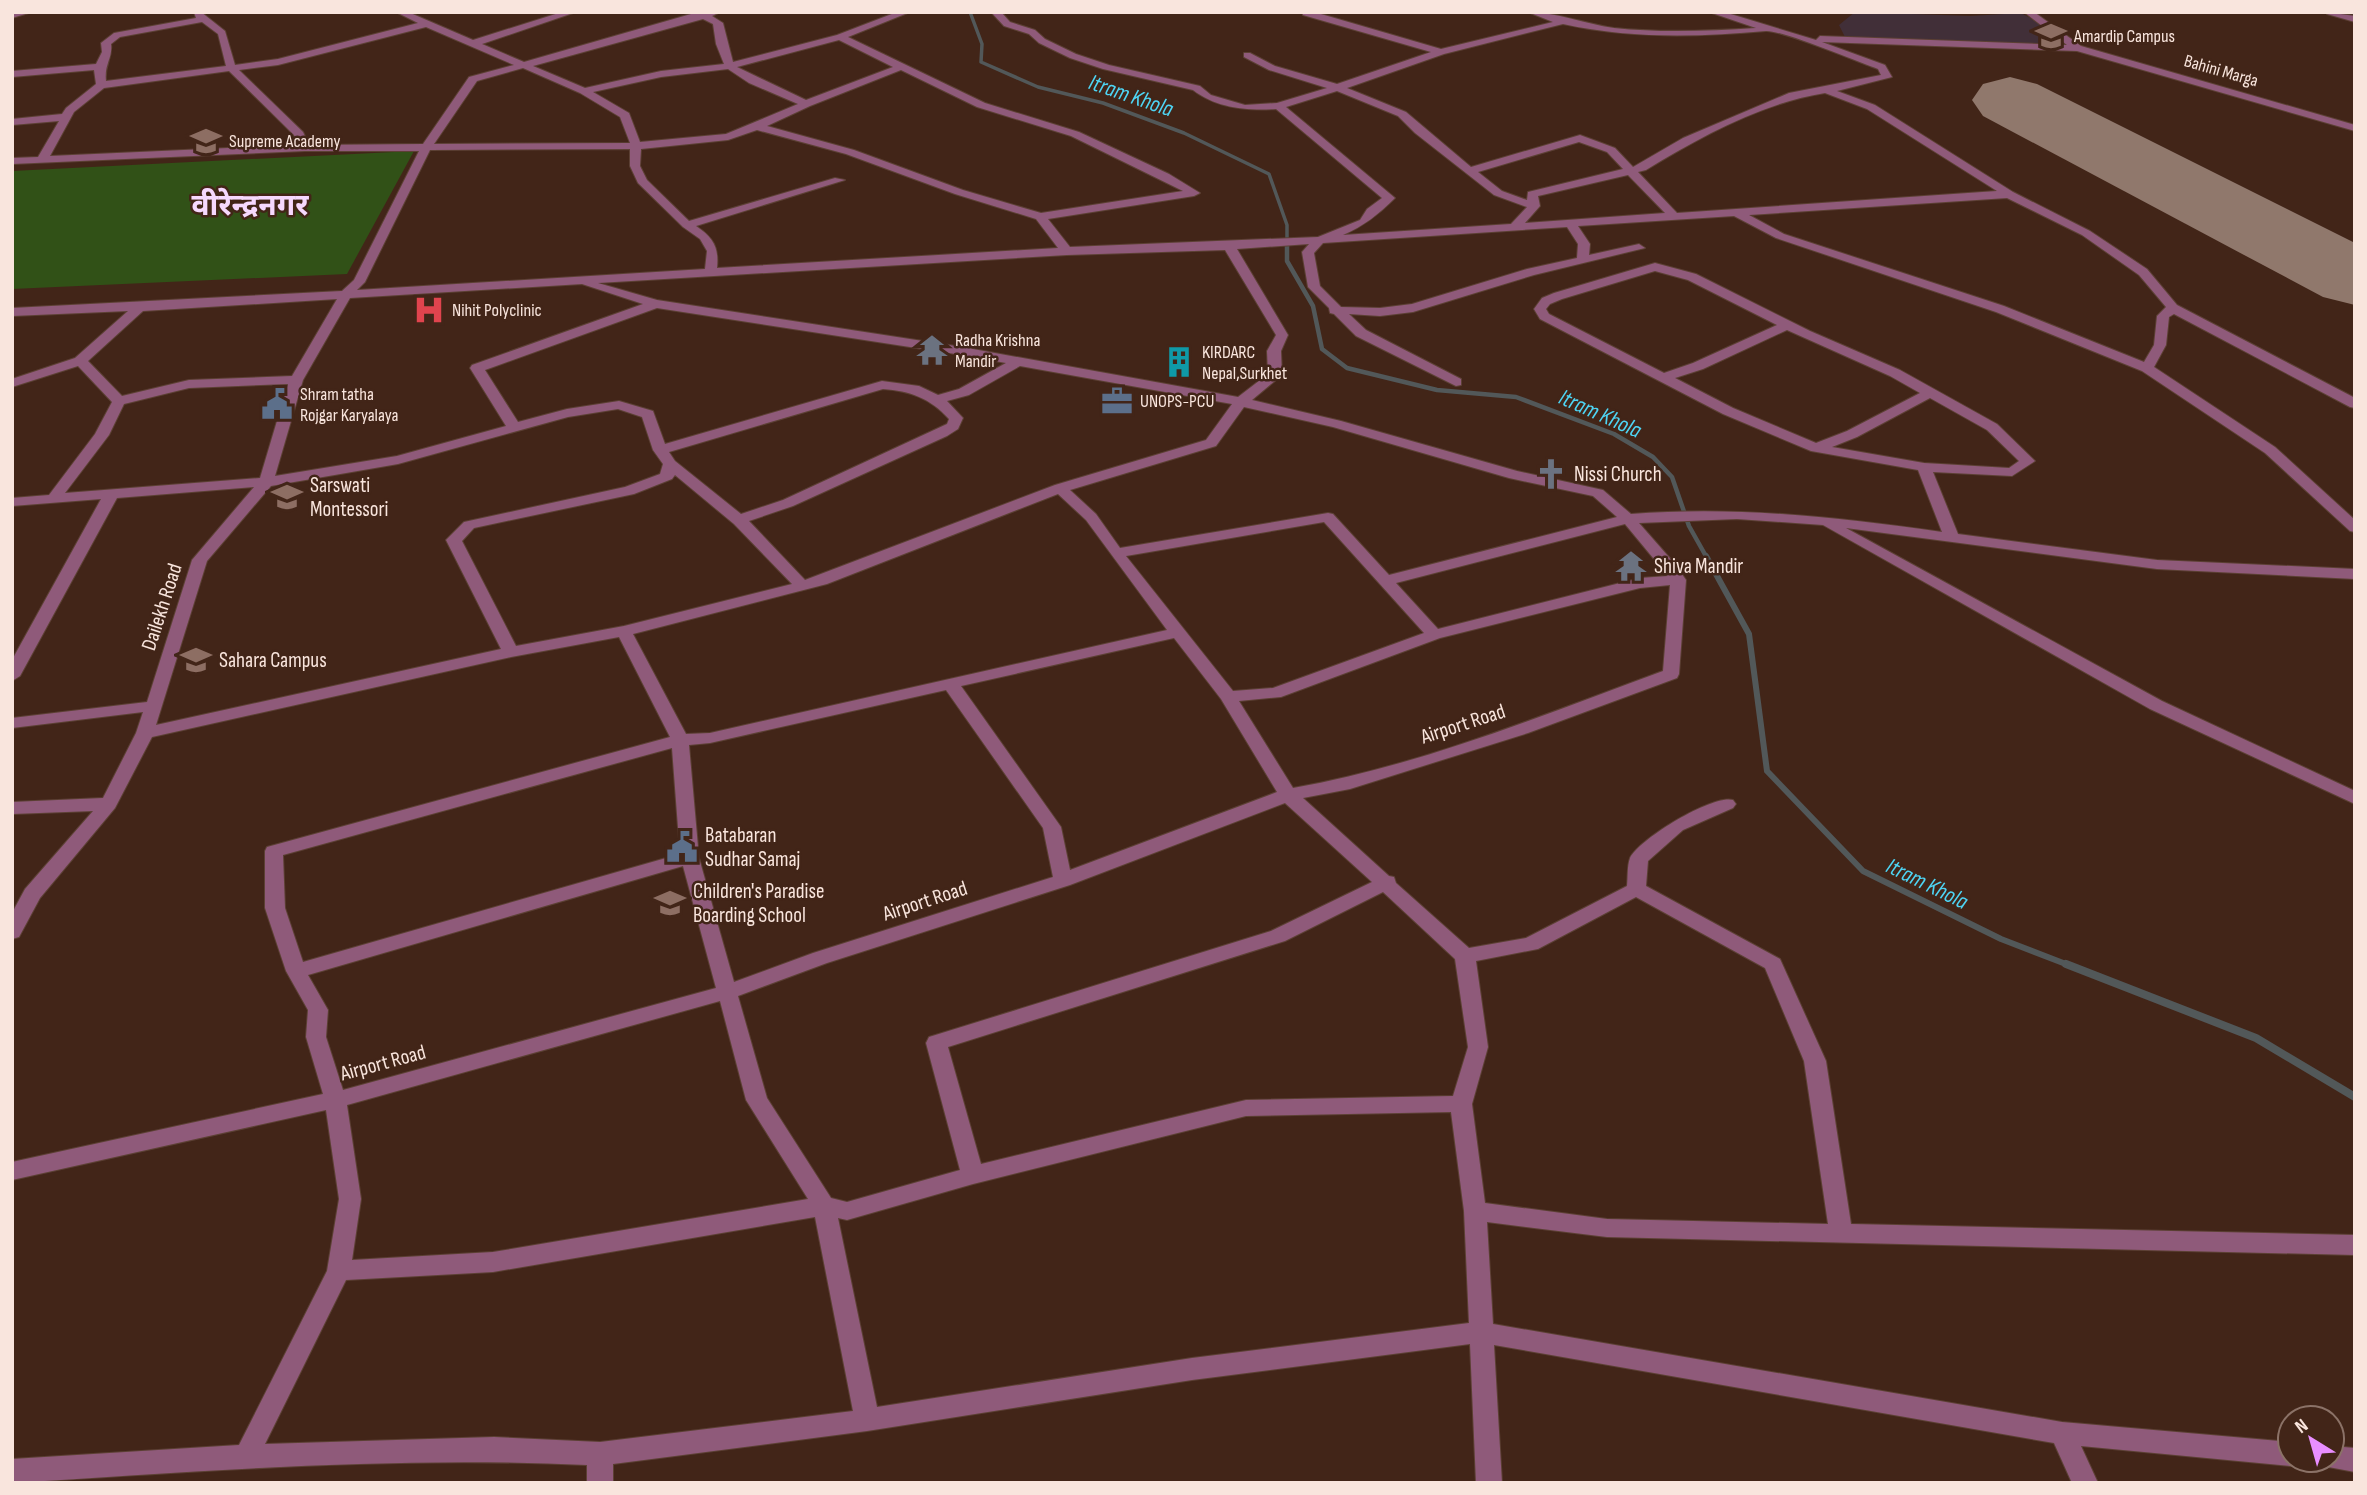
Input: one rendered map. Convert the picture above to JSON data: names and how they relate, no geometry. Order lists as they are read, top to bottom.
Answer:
{
  "streets": {
    "street": ["Bahini Marga", "Dailekh Road", "Airport Road"]
  },
  "districts": ["वीरेन्द्रनगर"],
  "water": ["Itram Khola"],
  "places": {
    "school or university": [
      "Amardip Campus",
      "Supreme Academy",
      "Sarswati Montessori",
      "Sahara Campus",
      "Children's Paradise Boarding School"
    ],
    "hospital": ["Nihit Polyclinic"],
    "temple": ["Radha Krishna Mandir", "Shiva Mandir"],
    "building": ["KIRDARC Nepal,Surkhet"],
    "office": ["UNOPS-PCU"],
    "public building": ["Shram tatha Rojgar Karyalaya", "Batabaran Sudhar Samaj"],
    "church": ["Nissi Church"]
  },
  "north": "top left"
}
